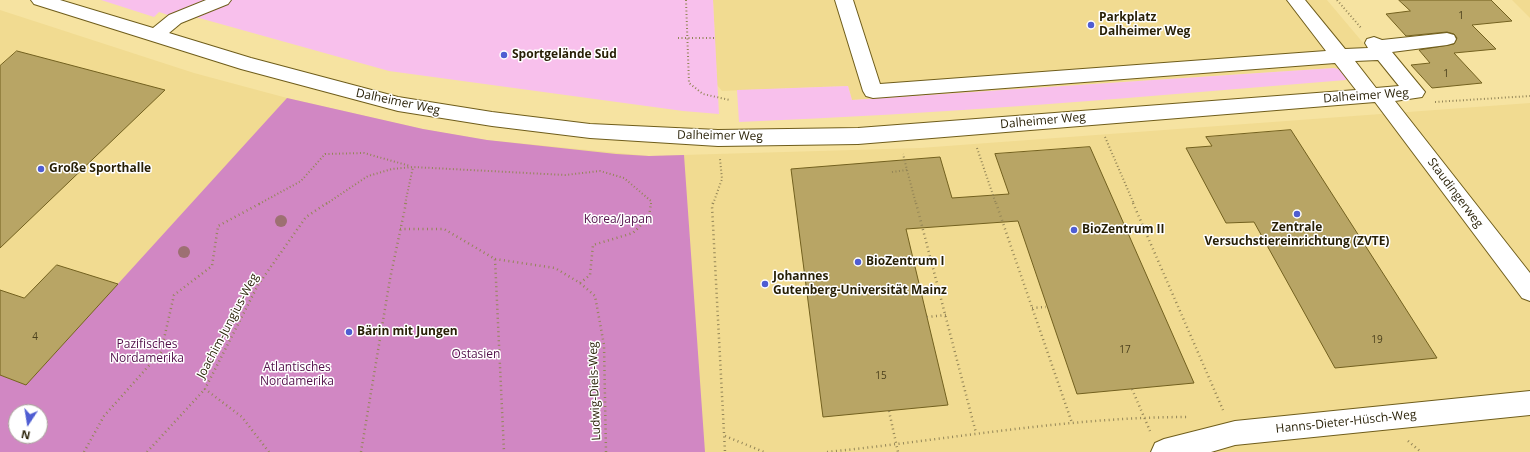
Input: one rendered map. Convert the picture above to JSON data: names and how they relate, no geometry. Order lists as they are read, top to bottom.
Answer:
{
  "streets": {
    "street": ["Dalheimer Weg", "Staudingerweg", "Hanns-Dieter-Hüsch-Weg"],
    "path": ["Joachim-Jungius-Weg", "Ludwig-Diels-Weg"]
  },
  "crossings": [
    ["Dalheimer Weg", "Staudingerweg"]
  ],
  "parks": [
    "Korea/Japan",
    "Pazifisches Nordamerika",
    "Ostasien",
    "Atlantisches Nordamerika"
  ],
  "places": [
    "Parkplatz Dalheimer Weg",
    "Sportgelände Süd",
    "Große Sporthalle",
    "Zentrale Versuchstiereinrichtung (ZVTE)",
    "BioZentrum II",
    "BioZentrum I",
    "Johannes Gutenberg-Universität Mainz",
    "Bärin mit Jungen"
  ],
  "house_numbers": [
    "1",
    "1",
    "4",
    "19",
    "17",
    "15"
  ],
  "north": "bottom"
}
